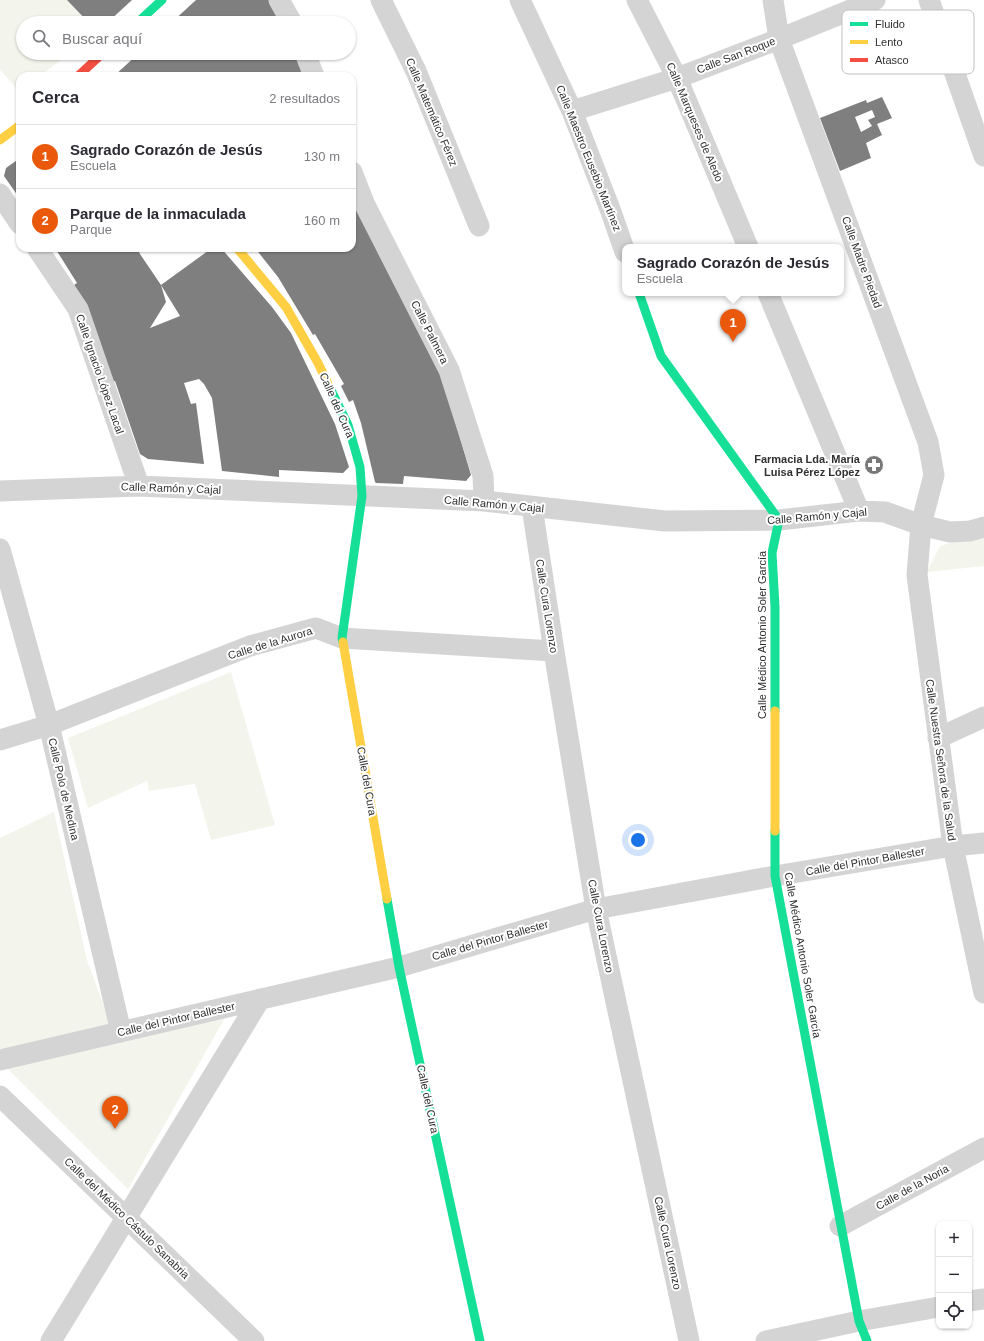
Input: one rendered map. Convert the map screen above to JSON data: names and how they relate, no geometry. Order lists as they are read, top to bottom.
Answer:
{
  "streets": {
    "street": [
      "Calle San Roque",
      "Calle Matemático Férez",
      "Calle Marqueses de Aledo",
      "Calle Maestro Eusebio Martínez",
      "Calle Madre Piedad",
      "Calle Palmera",
      "Calle Ignacio López Lacal",
      "Calle del Cura",
      "Calle Ramón y Cajal",
      "Calle Cura Lorenzo",
      "Calle Médico Antonio Soler García",
      "Calle de la Aurora",
      "Calle Nuestra Señora de la Salud",
      "Calle Polo de Medina",
      "Calle del Pintor Ballester",
      "Calle de la Noria",
      "Calle del Médico Cástulo Sanabria"
    ]
  },
  "crossings": [
    ["Calle San Roque", "Calle Marqueses de Aledo"],
    ["Calle San Roque", "Calle Maestro Eusebio Martínez"],
    ["Calle San Roque", "Calle Madre Piedad"],
    ["Calle Madre Piedad", "Calle Ramón y Cajal"],
    ["Calle Madre Piedad", "Calle Nuestra Señora de la Salud"],
    ["Calle Palmera", "Calle Ramón y Cajal"],
    ["Calle Ignacio López Lacal", "Calle Ramón y Cajal"],
    ["Calle del Cura", "Calle Ramón y Cajal"],
    ["Calle del Cura", "Calle de la Aurora"],
    ["Calle del Cura", "Calle del Pintor Ballester"],
    ["Calle Ramón y Cajal", "Calle Cura Lorenzo"],
    ["Calle Ramón y Cajal", "Calle Médico Antonio Soler García"],
    ["Calle Ramón y Cajal", "Calle Nuestra Señora de la Salud"],
    ["Calle Cura Lorenzo", "Calle de la Aurora"],
    ["Calle Cura Lorenzo", "Calle del Pintor Ballester"],
    ["Calle Médico Antonio Soler García", "Calle del Pintor Ballester"],
    ["Calle Médico Antonio Soler García", "Calle de la Noria"],
    ["Calle de la Aurora", "Calle Polo de Medina"],
    ["Calle Nuestra Señora de la Salud", "Calle del Pintor Ballester"],
    ["Calle Polo de Medina", "Calle del Pintor Ballester"]
  ],
  "places": {
    "pharmacy": ["Farmacia Lda. María Luisa Pérez López"]
  },
  "legend": ["Fluido", "Lento", "Atasco"],
  "page": {
    "search": "Buscar aquí",
    "heading": ["Cerca", "2 resultados"],
    "list": [
      {
        "mark": "1",
        "name": "Sagrado Corazón de Jesús",
        "note": "Escuela",
        "value": "130 m"
      },
      {
        "mark": "2",
        "name": "Parque de la inmaculada",
        "note": "Parque",
        "value": "160 m"
      }
    ],
    "popup": ["Sagrado Corazón de Jesús", "Escuela"],
    "pins": ["1", "2"],
    "map_buttons": ["+", "−"]
  }
}
